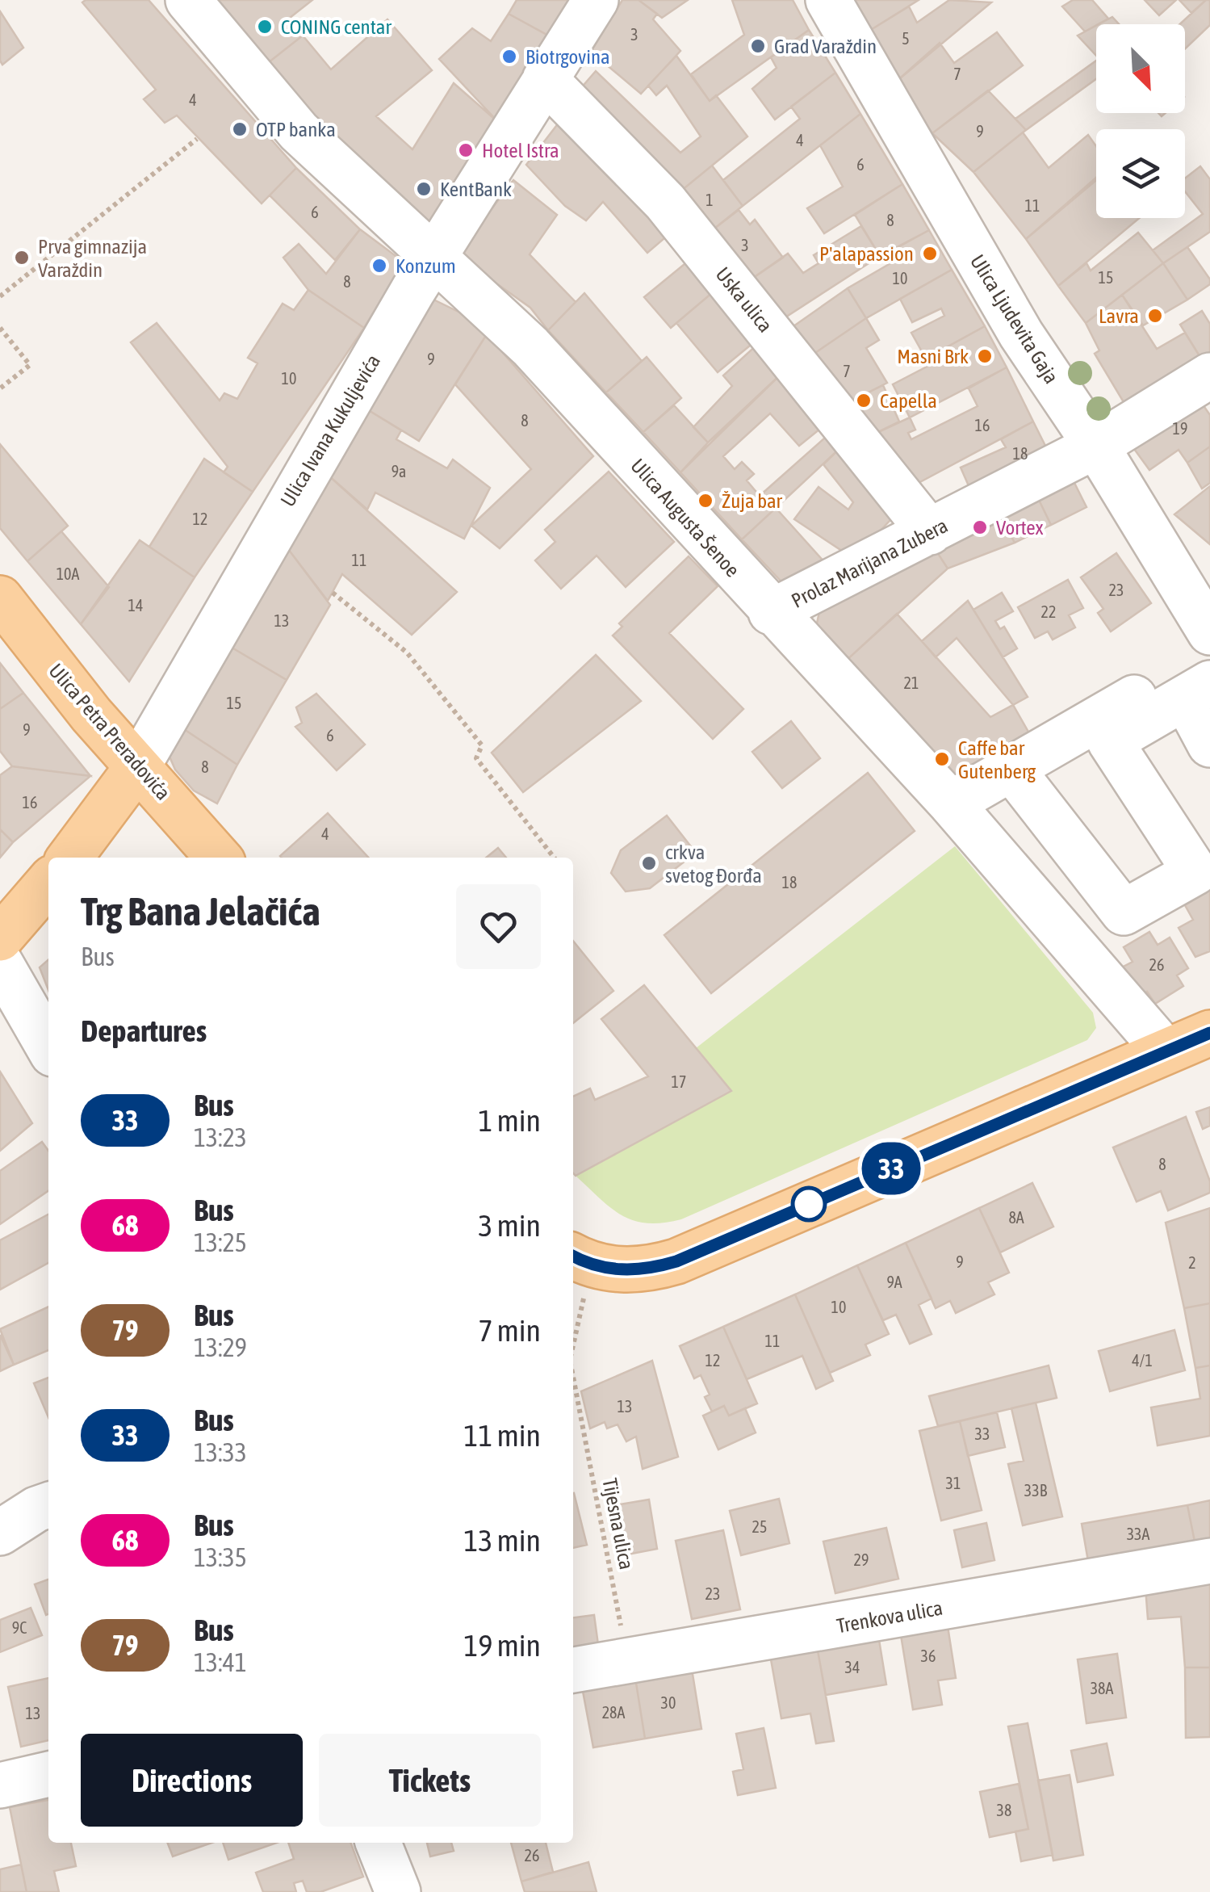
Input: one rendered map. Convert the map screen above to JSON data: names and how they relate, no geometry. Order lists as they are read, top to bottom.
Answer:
{
  "streets": {
    "main road": ["Ulica Ivana Kukuljevića", "Ulica Petra Preradovića"],
    "street": [
      "Uska ulica",
      "Ulica Ljudevita Gaja",
      "Ulica Augusta Šenoe",
      "Prolaz Marijana Zubera",
      "Trenkova ulica"
    ],
    "path": ["Tijesna ulica"]
  },
  "crossings": [
    ["Uska ulica", "Ulica Ivana Kukuljevića"],
    ["Uska ulica", "Prolaz Marijana Zubera"],
    ["Ulica Ljudevita Gaja", "Prolaz Marijana Zubera"],
    ["Ulica Ivana Kukuljevića", "Ulica Augusta Šenoe"],
    ["Ulica Ivana Kukuljevića", "Ulica Petra Preradovića"],
    ["Ulica Augusta Šenoe", "Prolaz Marijana Zubera"],
    ["Tijesna ulica", "Trenkova ulica"]
  ],
  "places": [
    "CONING centar",
    "Grad Varaždin",
    "Biotrgovina",
    "OTP banka",
    "Hotel Istra",
    "KentBank",
    "P'alapassion",
    "Prva gimnazija Varaždin",
    "Konzum",
    "Lavra",
    "Masni Brk",
    "Capella",
    "Žuja bar",
    "Vortex",
    "Caffe bar Gutenberg",
    "crkva svetog Đorđa"
  ],
  "lines": ["bus line 33"],
  "house_numbers": [
    "3",
    "5",
    "7",
    "4",
    "9",
    "4",
    "6",
    "1",
    "11",
    "6",
    "8",
    "3",
    "15",
    "10",
    "8",
    "9",
    "7",
    "10",
    "8",
    "16",
    "19",
    "18",
    "9a",
    "12",
    "11",
    "10A",
    "23",
    "14",
    "22",
    "13",
    "21",
    "15",
    "9",
    "6",
    "8",
    "16",
    "4",
    "18",
    "26",
    "17",
    "8",
    "8A",
    "9",
    "2",
    "9A",
    "10",
    "11",
    "12",
    "4/1",
    "13",
    "33",
    "31",
    "33B",
    "25",
    "33A",
    "29",
    "23",
    "9C",
    "36",
    "34",
    "38A",
    "30",
    "28A",
    "13",
    "38",
    "26"
  ],
  "north": "bottom right",
  "page": {
    "on_map": "33",
    "heading": [
      ["Trg Bana Jelačića", "Bus"],
      "Departures"
    ],
    "list": [
      {
        "mark": "33",
        "name": "Bus",
        "note": "13:23",
        "value": "1 min"
      },
      {
        "mark": "68",
        "name": "Bus",
        "note": "13:25",
        "value": "3 min"
      },
      {
        "mark": "79",
        "name": "Bus",
        "note": "13:29",
        "value": "7 min"
      },
      {
        "mark": "33",
        "name": "Bus",
        "note": "13:33",
        "value": "11 min"
      },
      {
        "mark": "68",
        "name": "Bus",
        "note": "13:35",
        "value": "13 min"
      },
      {
        "mark": "79",
        "name": "Bus",
        "note": "13:41",
        "value": "19 min"
      }
    ],
    "buttons": ["Directions", "Tickets"]
  }
}
